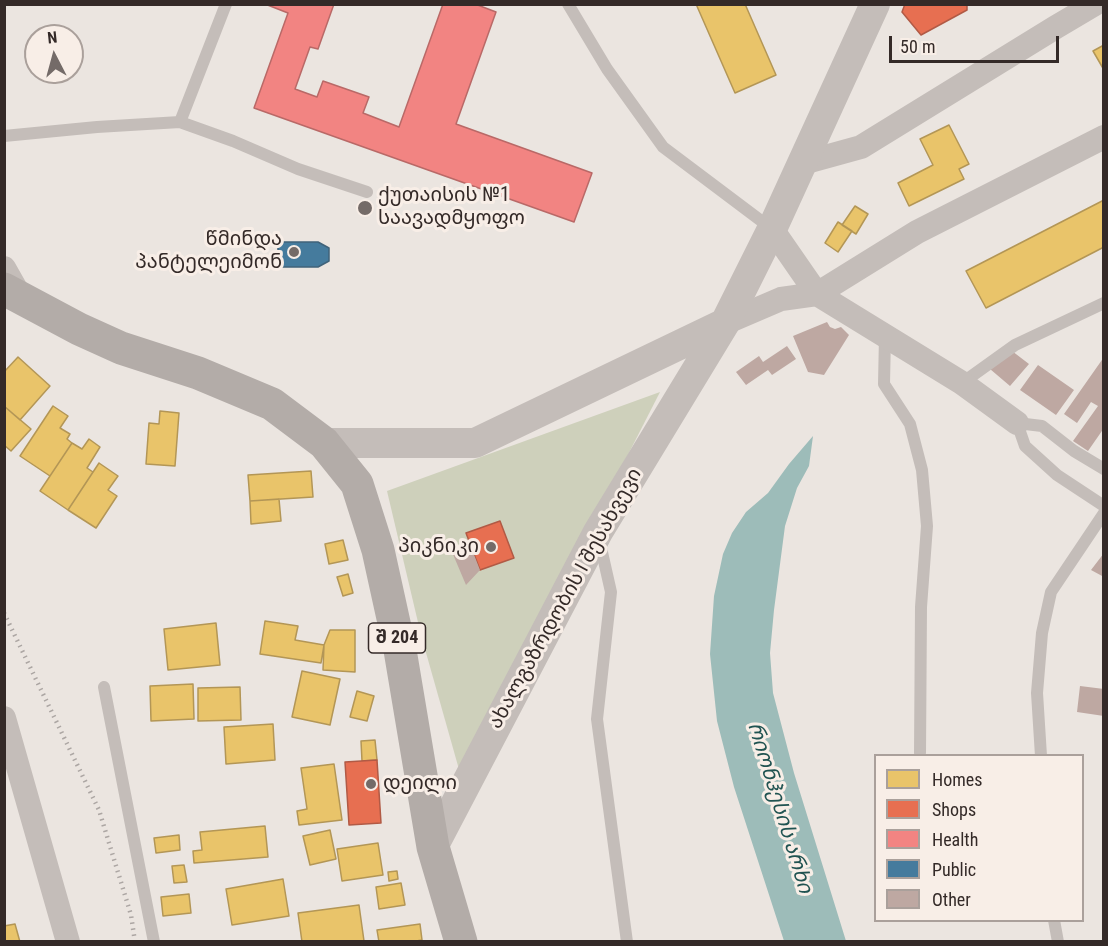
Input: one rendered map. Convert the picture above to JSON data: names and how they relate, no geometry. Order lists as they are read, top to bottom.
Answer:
{
  "streets": {
    "main road": ["შ 204"],
    "street": ["ახალგაზრდობის I შესახვევი"]
  },
  "crossings": [
    ["ახალგაზრდობის I შესახვევი", "შ 204"]
  ],
  "water": ["რიონჰესის არხი"],
  "places": [
    "ქუთაისის №1 საავადმყოფო",
    "წმინდა პანტელეიმონ",
    "პიკნიკი",
    "დეილი"
  ],
  "legend": [
    "Homes",
    "Shops",
    "Health",
    "Public",
    "Other"
  ],
  "scale_bar": "50 m",
  "north": "top"
}
